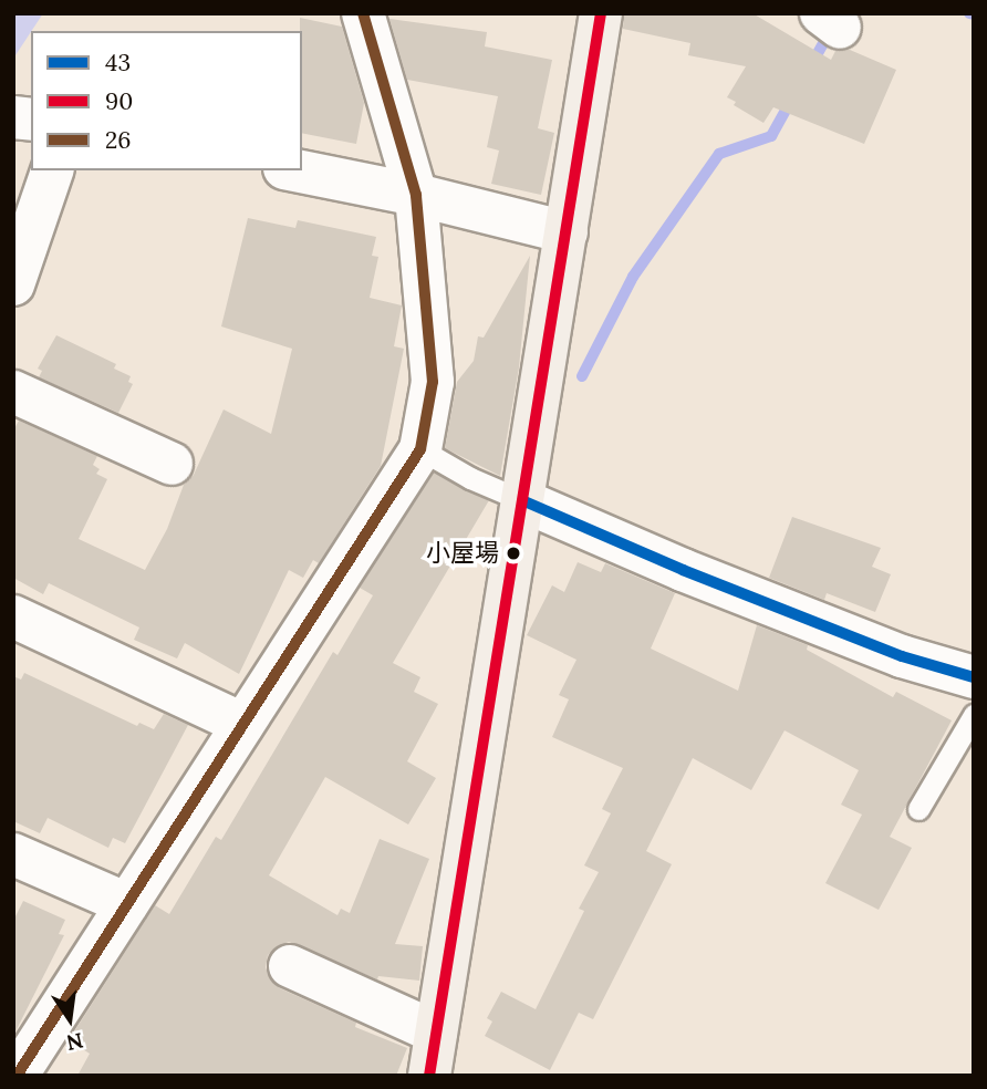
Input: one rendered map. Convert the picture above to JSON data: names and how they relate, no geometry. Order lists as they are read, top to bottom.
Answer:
{
  "places": ["小屋場"],
  "lines": ["transit line 90", "transit line 26", "transit line 43"],
  "legend": ["43", "90", "26"],
  "north": "bottom"
}
